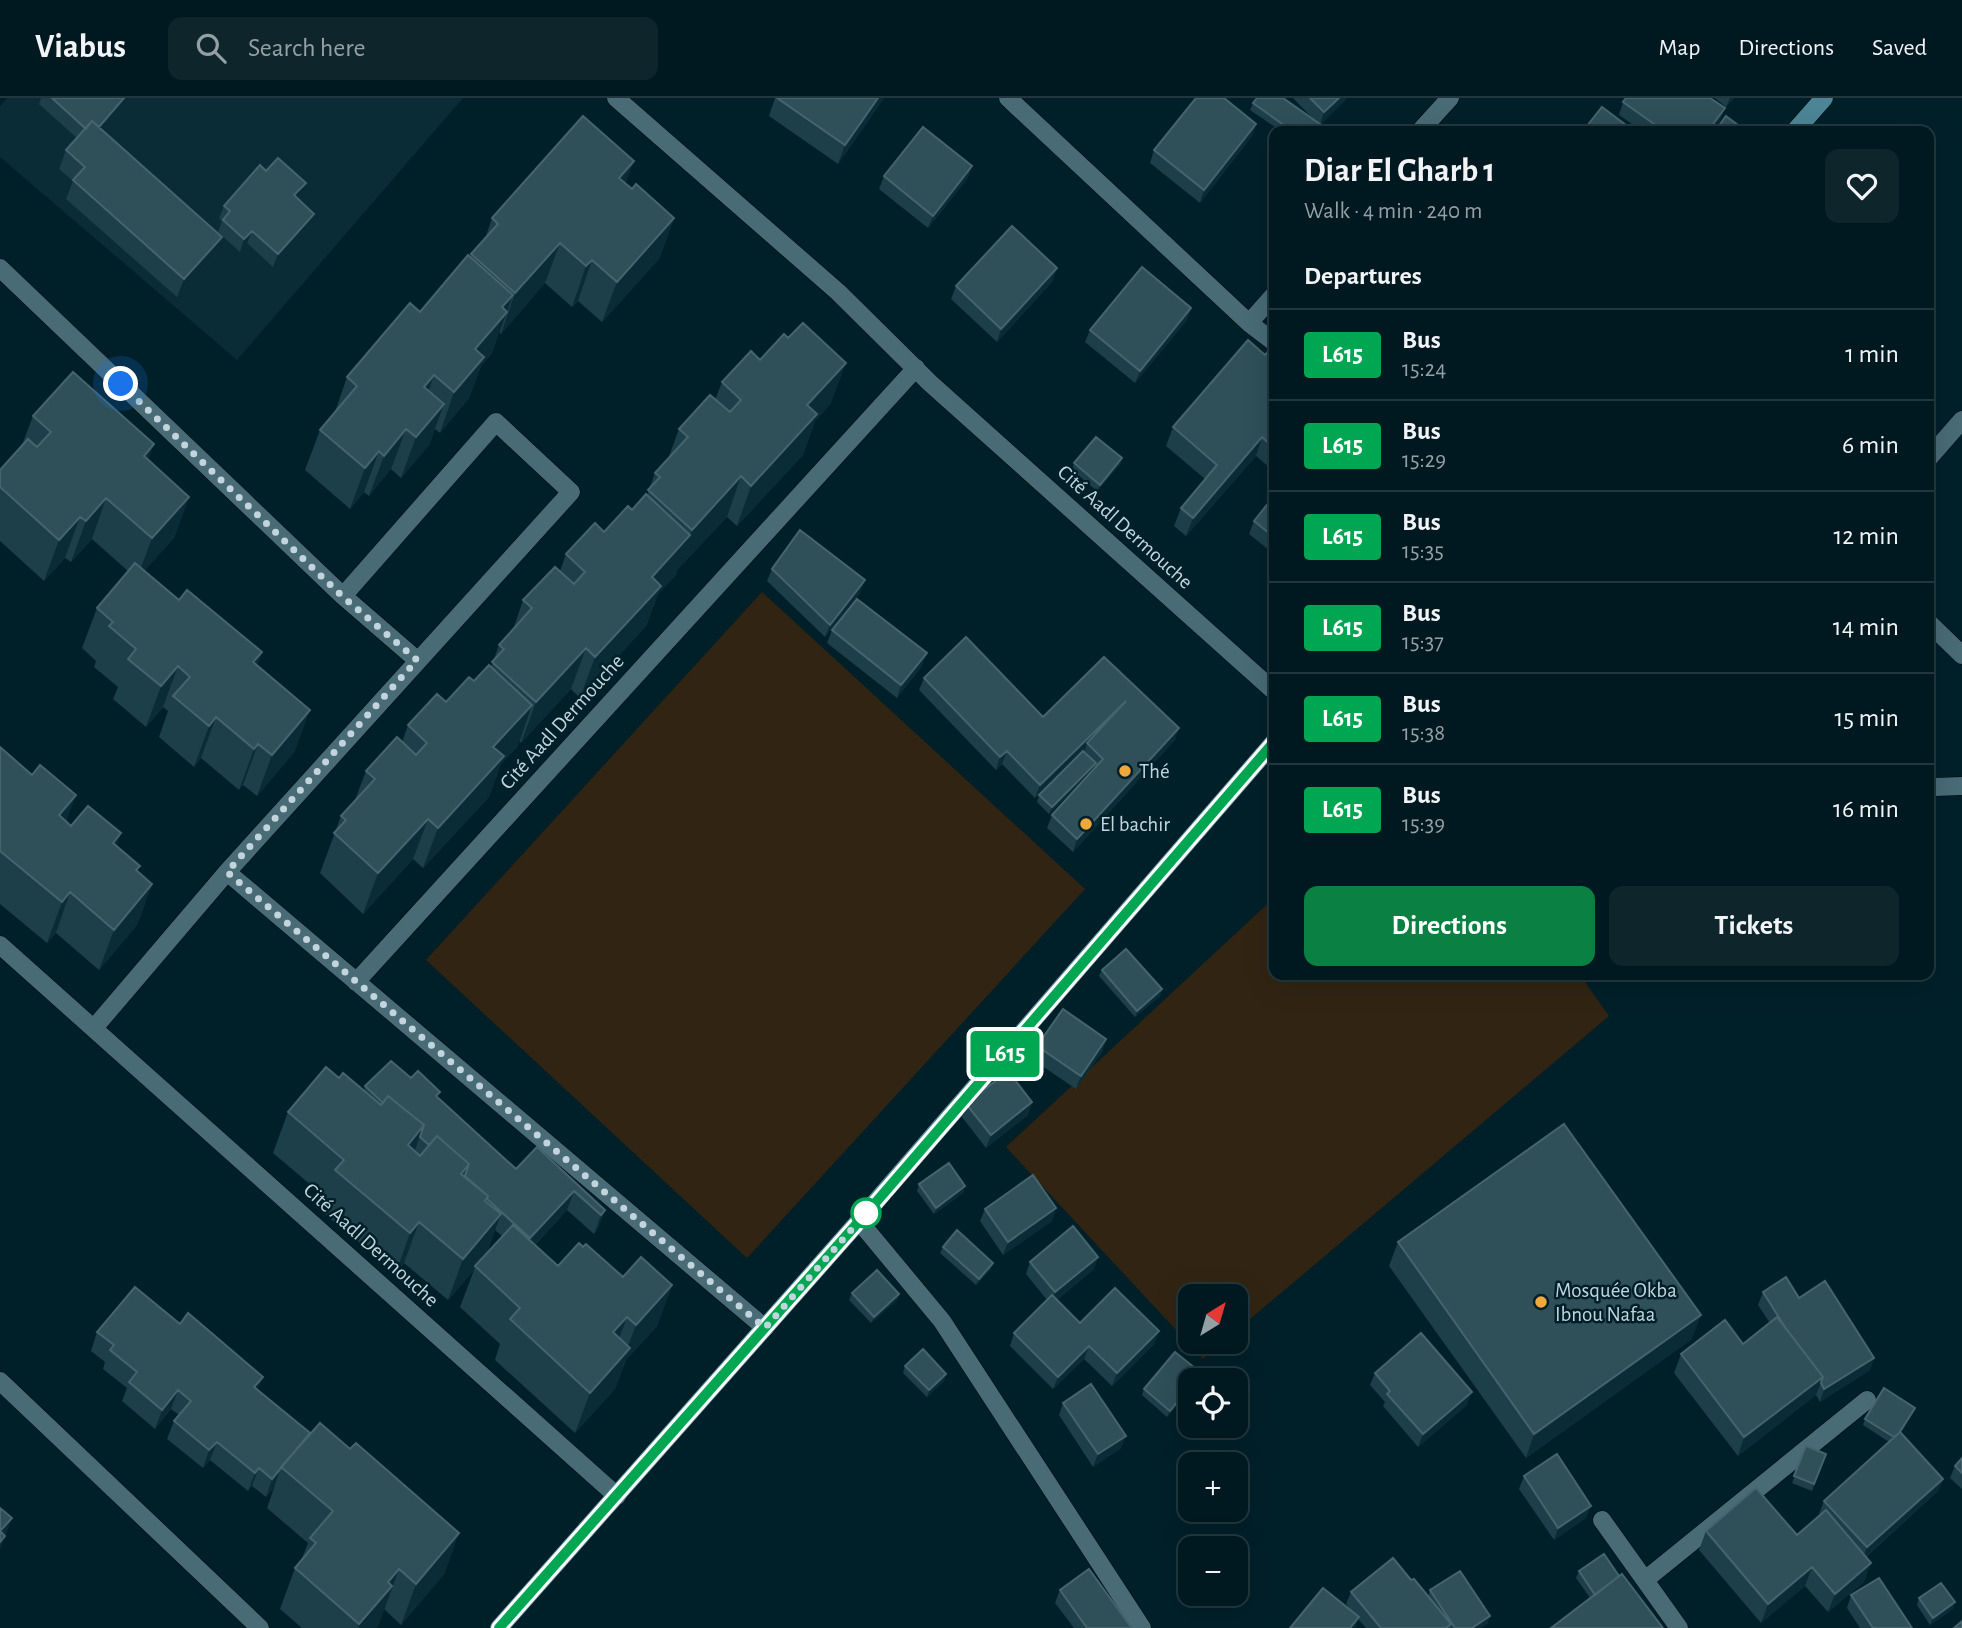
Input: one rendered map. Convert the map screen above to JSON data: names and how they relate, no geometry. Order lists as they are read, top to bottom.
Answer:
{
  "streets": {
    "street": ["Cité Aadl Dermouche"]
  },
  "places": ["Thé", "El bachir", "Mosquée Okba Ibnou Nafaa"],
  "lines": ["bus line L615"],
  "north": "top right",
  "page": {
    "header": "Viabus",
    "search": "Search here",
    "nav": ["Map", "Directions", "Saved"],
    "on_map": "L615",
    "heading": [
      ["Diar El Gharb 1", "Walk · 4 min · 240 m"],
      "Departures"
    ],
    "list": [
      {
        "mark": "L615",
        "name": "Bus",
        "note": "15:24",
        "value": "1 min"
      },
      {
        "mark": "L615",
        "name": "Bus",
        "note": "15:29",
        "value": "6 min"
      },
      {
        "mark": "L615",
        "name": "Bus",
        "note": "15:35",
        "value": "12 min"
      },
      {
        "mark": "L615",
        "name": "Bus",
        "note": "15:37",
        "value": "14 min"
      },
      {
        "mark": "L615",
        "name": "Bus",
        "note": "15:38",
        "value": "15 min"
      },
      {
        "mark": "L615",
        "name": "Bus",
        "note": "15:39",
        "value": "16 min"
      }
    ],
    "buttons": ["Directions", "Tickets"],
    "map_buttons": ["+", "−"]
  }
}
